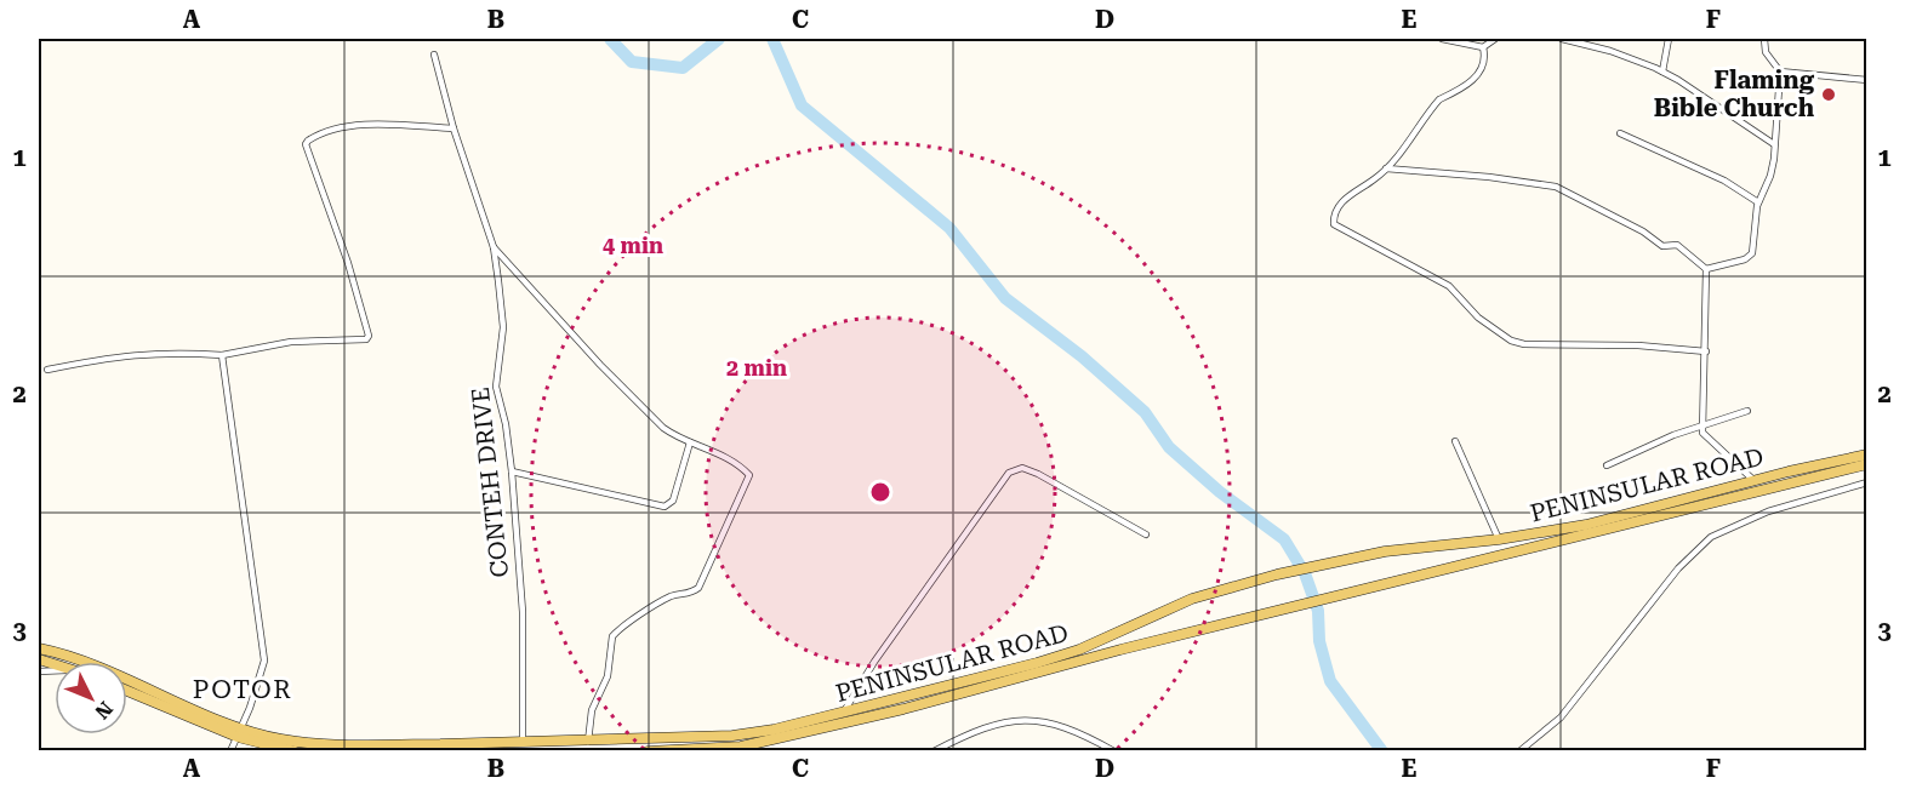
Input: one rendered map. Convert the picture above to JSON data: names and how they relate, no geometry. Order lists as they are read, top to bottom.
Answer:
{
  "streets": {
    "main road": ["PENINSULAR ROAD"],
    "street": ["CONTEH DRIVE"]
  },
  "crossings": [
    ["CONTEH DRIVE", "PENINSULAR ROAD"]
  ],
  "districts": ["POTOR"],
  "places": ["Flaming Bible Church"],
  "north": "bottom right",
  "grid": {
    "columns": [
      "A",
      "B",
      "C",
      "D",
      "E",
      "F"
    ],
    "rows": ["1", "2", "3"]
  },
  "rings": ["4 min", "2 min"]
}
